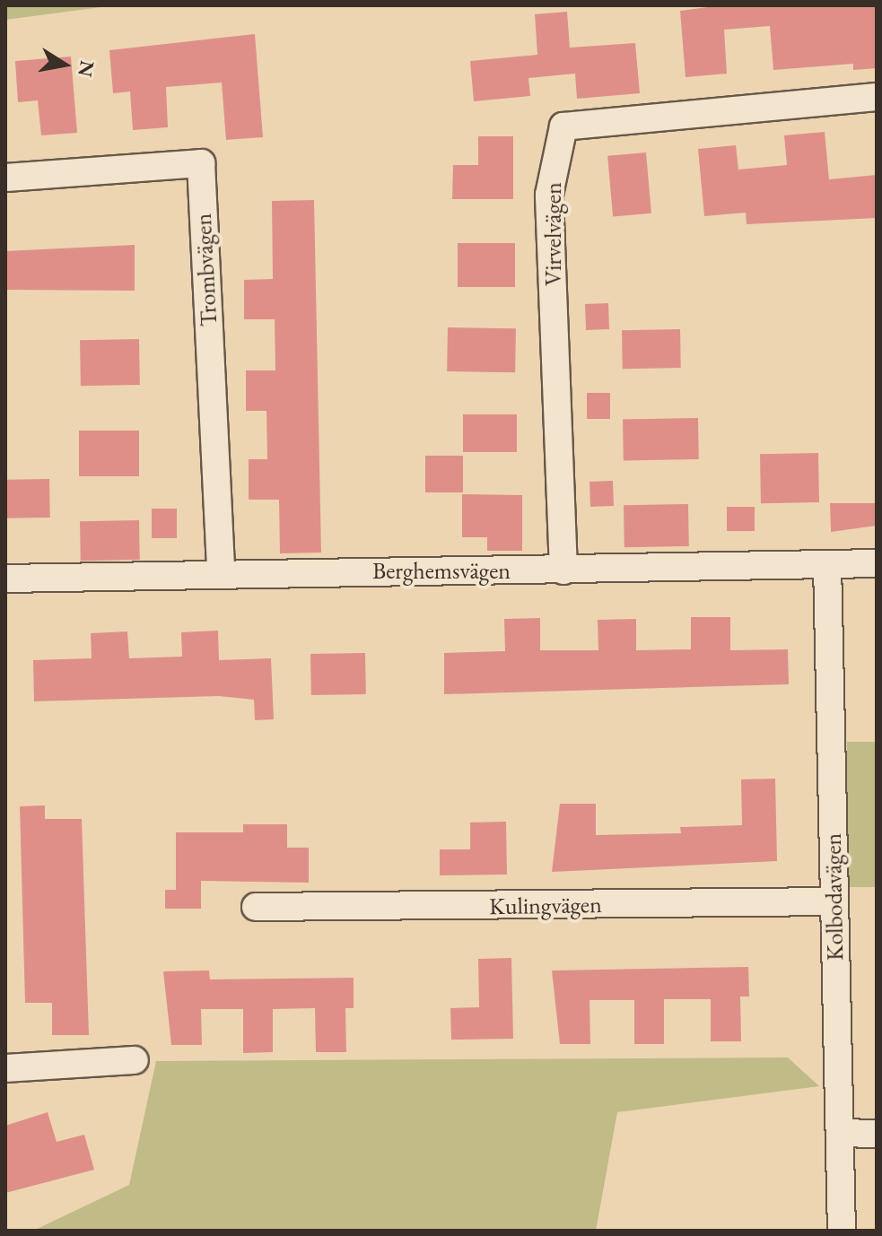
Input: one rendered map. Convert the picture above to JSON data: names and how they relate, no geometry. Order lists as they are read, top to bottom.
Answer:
{
  "streets": {
    "street": [
      "Virvelvägen",
      "Trombvägen",
      "Berghemsvägen",
      "Kolbodavägen",
      "Kulingvägen"
    ]
  },
  "crossings": [
    ["Virvelvägen", "Berghemsvägen"],
    ["Trombvägen", "Berghemsvägen"],
    ["Berghemsvägen", "Kolbodavägen"],
    ["Kolbodavägen", "Kulingvägen"]
  ],
  "north": "right"
}
